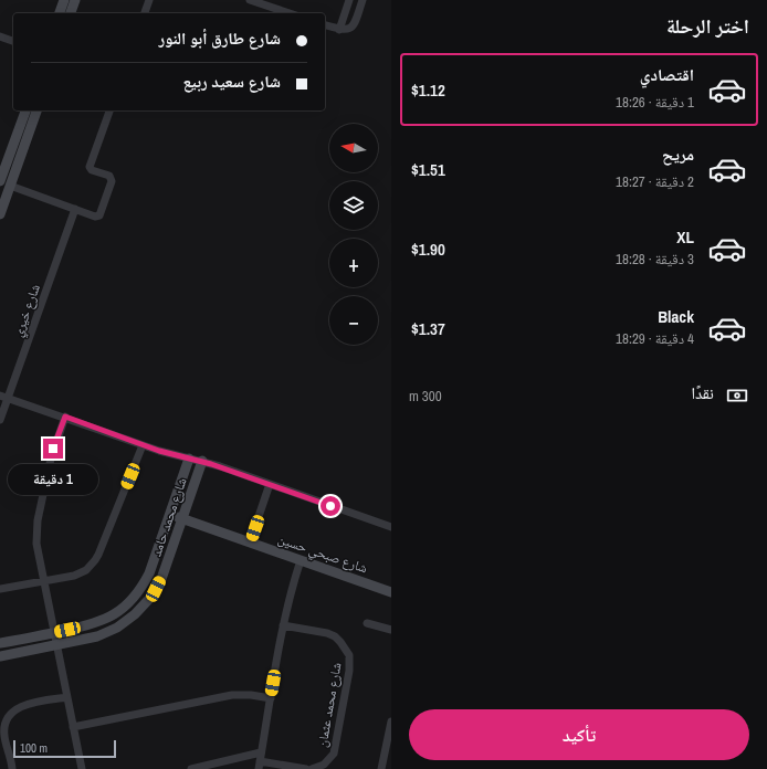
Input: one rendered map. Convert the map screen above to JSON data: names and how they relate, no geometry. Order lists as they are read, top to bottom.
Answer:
{
  "streets": {
    "street": [
      "شارع خيري",
      "شارع محمد حامد",
      "شارع صبحي حسين",
      "شارع محمد عثمان"
    ]
  },
  "crossings": [
    ["شارع محمد حامد", "شارع صبحي حسين"]
  ],
  "scale_bar": "100 m",
  "north": "left",
  "page": {
    "heading": "اختر الرحلة",
    "banner": ["شارع طارق أبو النور", "شارع سعيد ربيع"],
    "list": [
      {
        "name": "اقتصادي",
        "note": "1 دقيقة · 18:26",
        "value": "$1.12"
      },
      {
        "name": "مريح",
        "note": "2 دقيقة · 18:27",
        "value": "$1.51"
      },
      {
        "name": "XL",
        "note": "3 دقيقة · 18:28",
        "value": "$1.90"
      },
      {
        "name": "Black",
        "note": "4 دقيقة · 18:29",
        "value": "$1.37"
      }
    ],
    "map_buttons": ["+", "−"],
    "pay": ["نقدًا", "300 m"],
    "bubble": "1 دقيقة",
    "buttons": "تأكيد",
    "scale": "100 m"
  }
}
